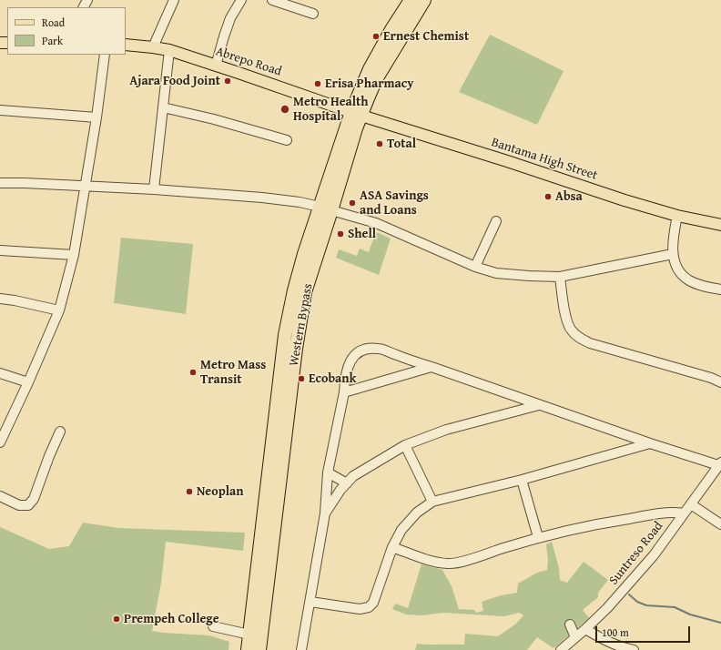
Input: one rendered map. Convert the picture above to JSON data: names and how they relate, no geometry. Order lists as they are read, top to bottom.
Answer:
{
  "streets": {
    "highway": ["Western Bypass"],
    "main road": ["Abrepo Road", "Bantama High Street"],
    "street": ["Suntreso Road"]
  },
  "crossings": [
    ["Abrepo Road", "Bantama High Street"],
    ["Abrepo Road", "Western Bypass"],
    ["Bantama High Street", "Western Bypass"]
  ],
  "places": [
    "Ernest Chemist",
    "Ajara Food Joint",
    "Erisa Pharmacy",
    "Metro Health Hospital",
    "Total",
    "Absa",
    "ASA Savings and Loans",
    "Shell",
    "Metro Mass Transit",
    "Ecobank",
    "Neoplan",
    "Prempeh College"
  ],
  "legend": ["Road", "Park"],
  "scale_bar": "100 m"
}
